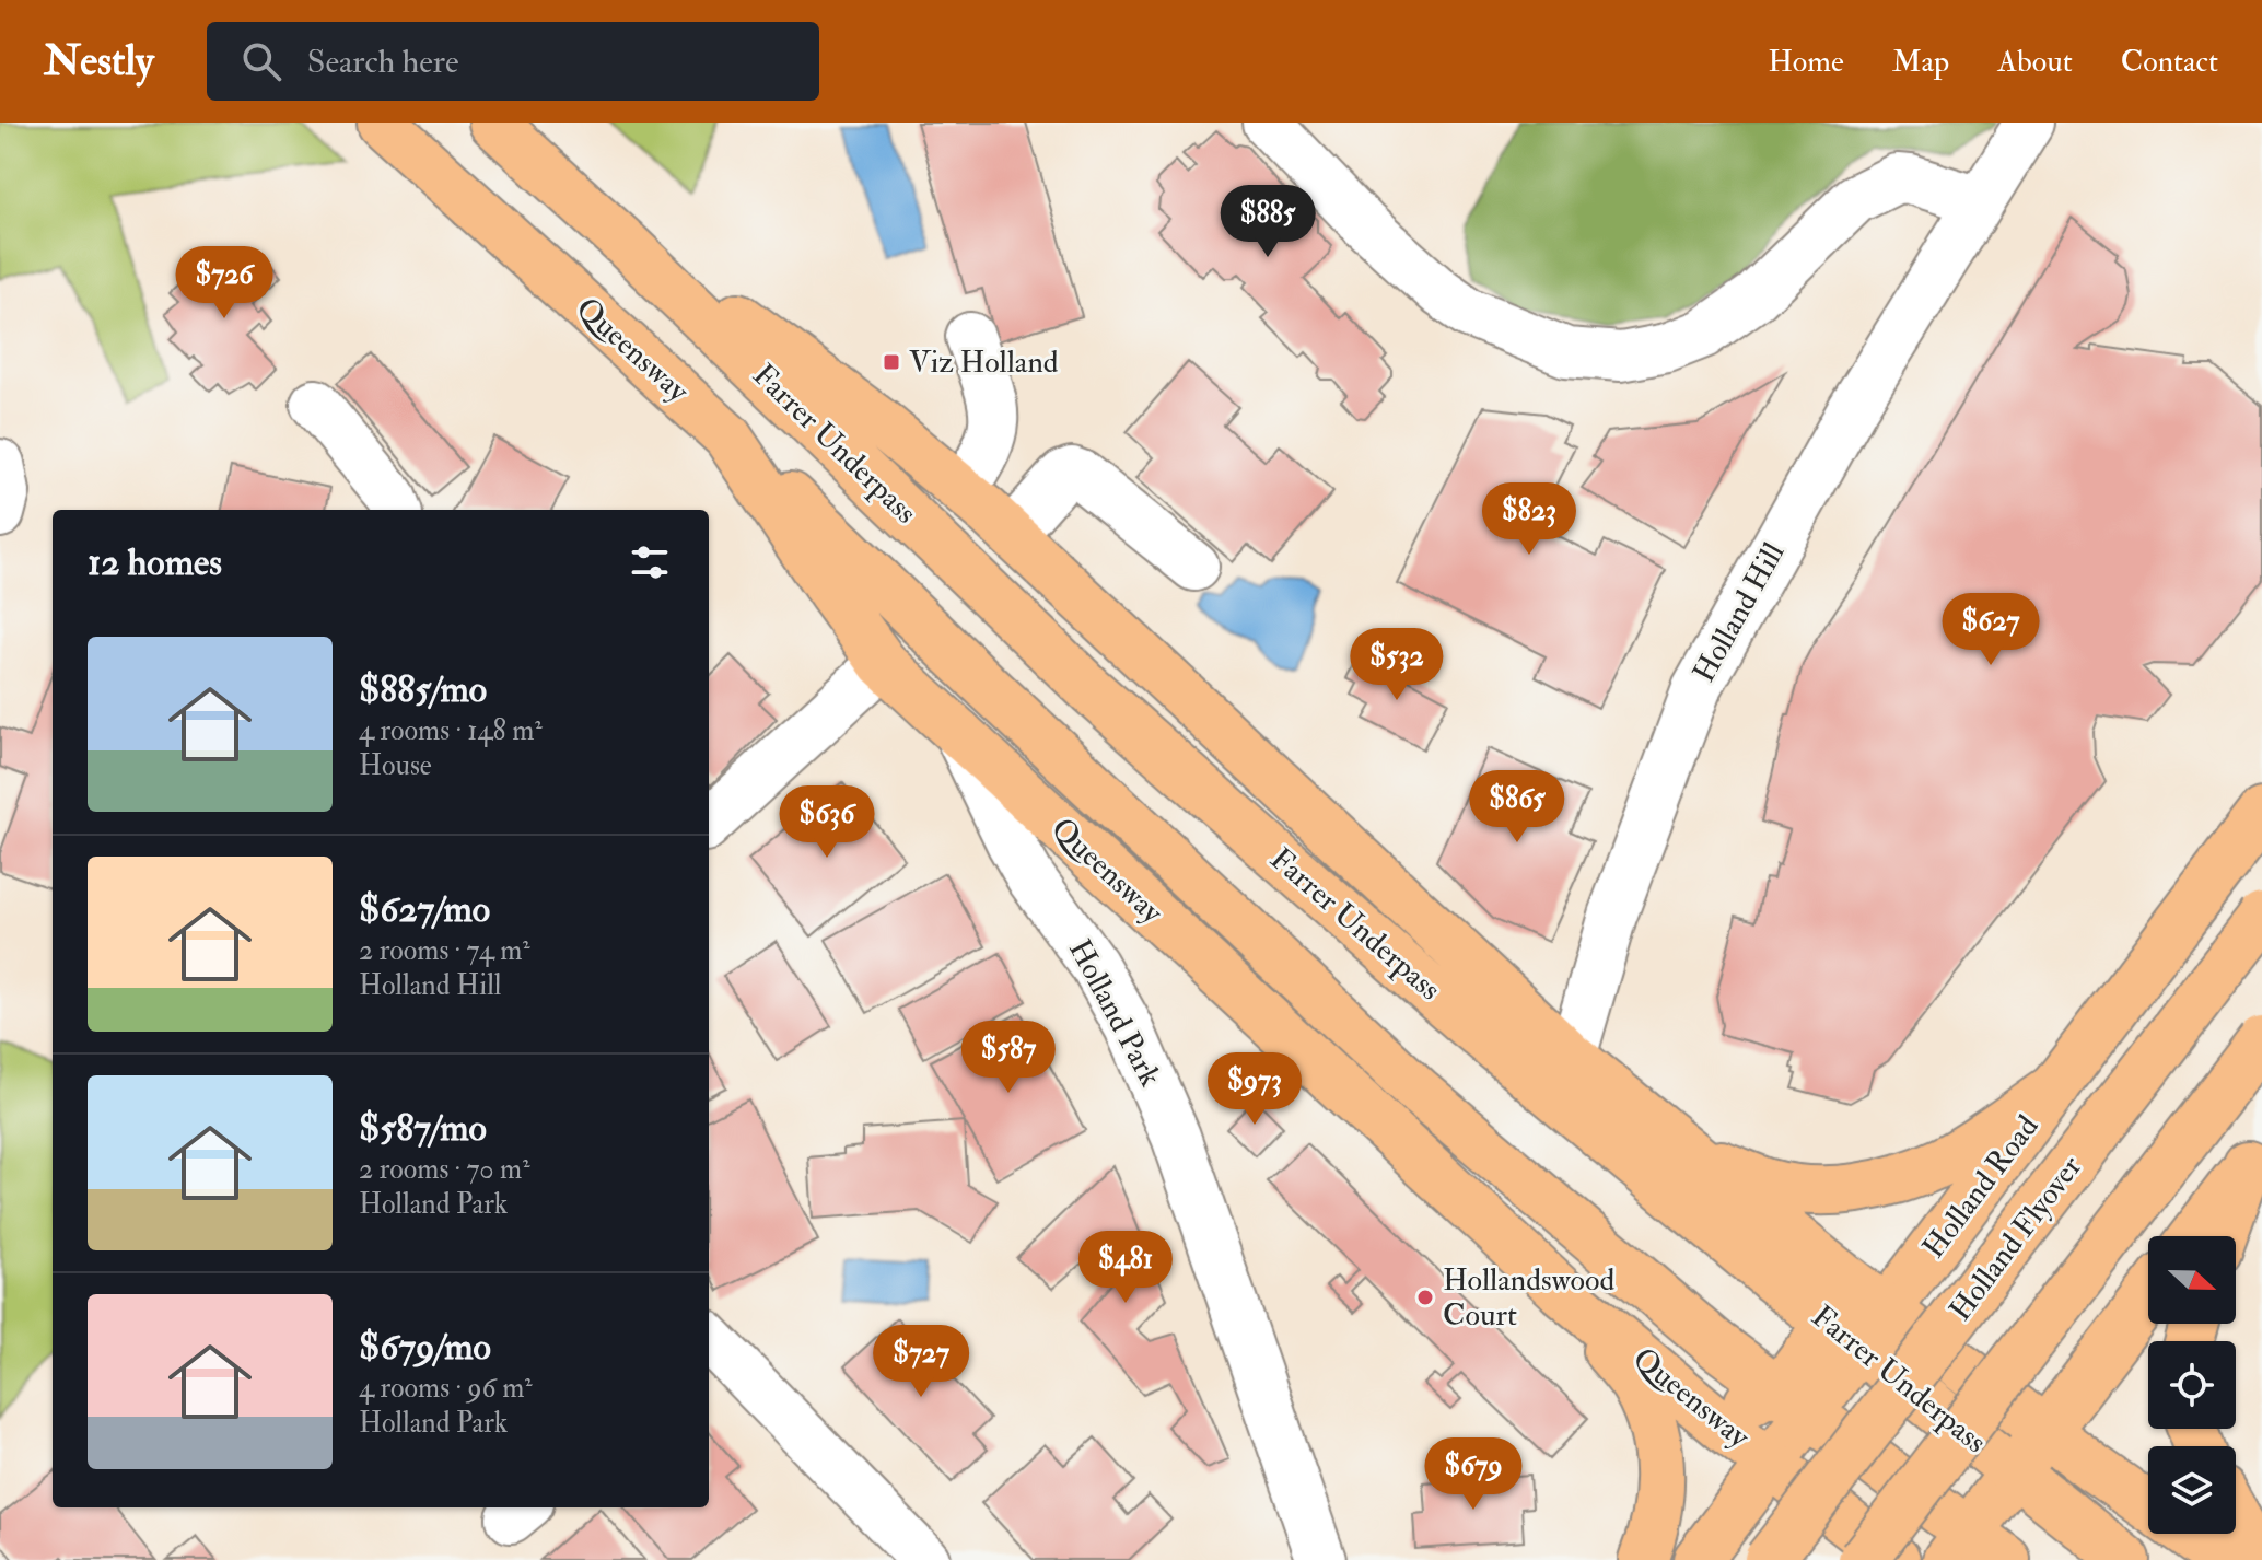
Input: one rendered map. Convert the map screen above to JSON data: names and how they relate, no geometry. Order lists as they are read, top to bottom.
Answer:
{
  "streets": {
    "main road": [
      "Queensway",
      "Farrer Underpass",
      "Holland Road",
      "Holland Flyover"
    ],
    "street": ["Holland Hill", "Holland Park"]
  },
  "crossings": [
    ["Queensway", "Holland Park"],
    ["Queensway", "Holland Road"]
  ],
  "places": {
    "transit": ["Viz Holland"],
    "other": ["Hollandswood Court"]
  },
  "north": "right",
  "page": {
    "header": "Nestly",
    "search": "Search here",
    "nav": [
      "Home",
      "Map",
      "About",
      "Contact"
    ],
    "price": [
      "$885",
      "$726",
      "$823",
      "$627",
      "$532",
      "$865",
      "$636",
      "$587",
      "$973",
      "$481",
      "$727",
      "$679"
    ],
    "heading": "12 homes",
    "list": [
      {
        "name": "$885/mo",
        "note": "4 rooms · 148 m² · House"
      },
      {
        "name": "$627/mo",
        "note": "2 rooms · 74 m² · Holland Hill"
      },
      {
        "name": "$587/mo",
        "note": "2 rooms · 70 m² · Holland Park"
      },
      {
        "name": "$679/mo",
        "note": "4 rooms · 96 m² · Holland Park"
      }
    ]
  }
}
